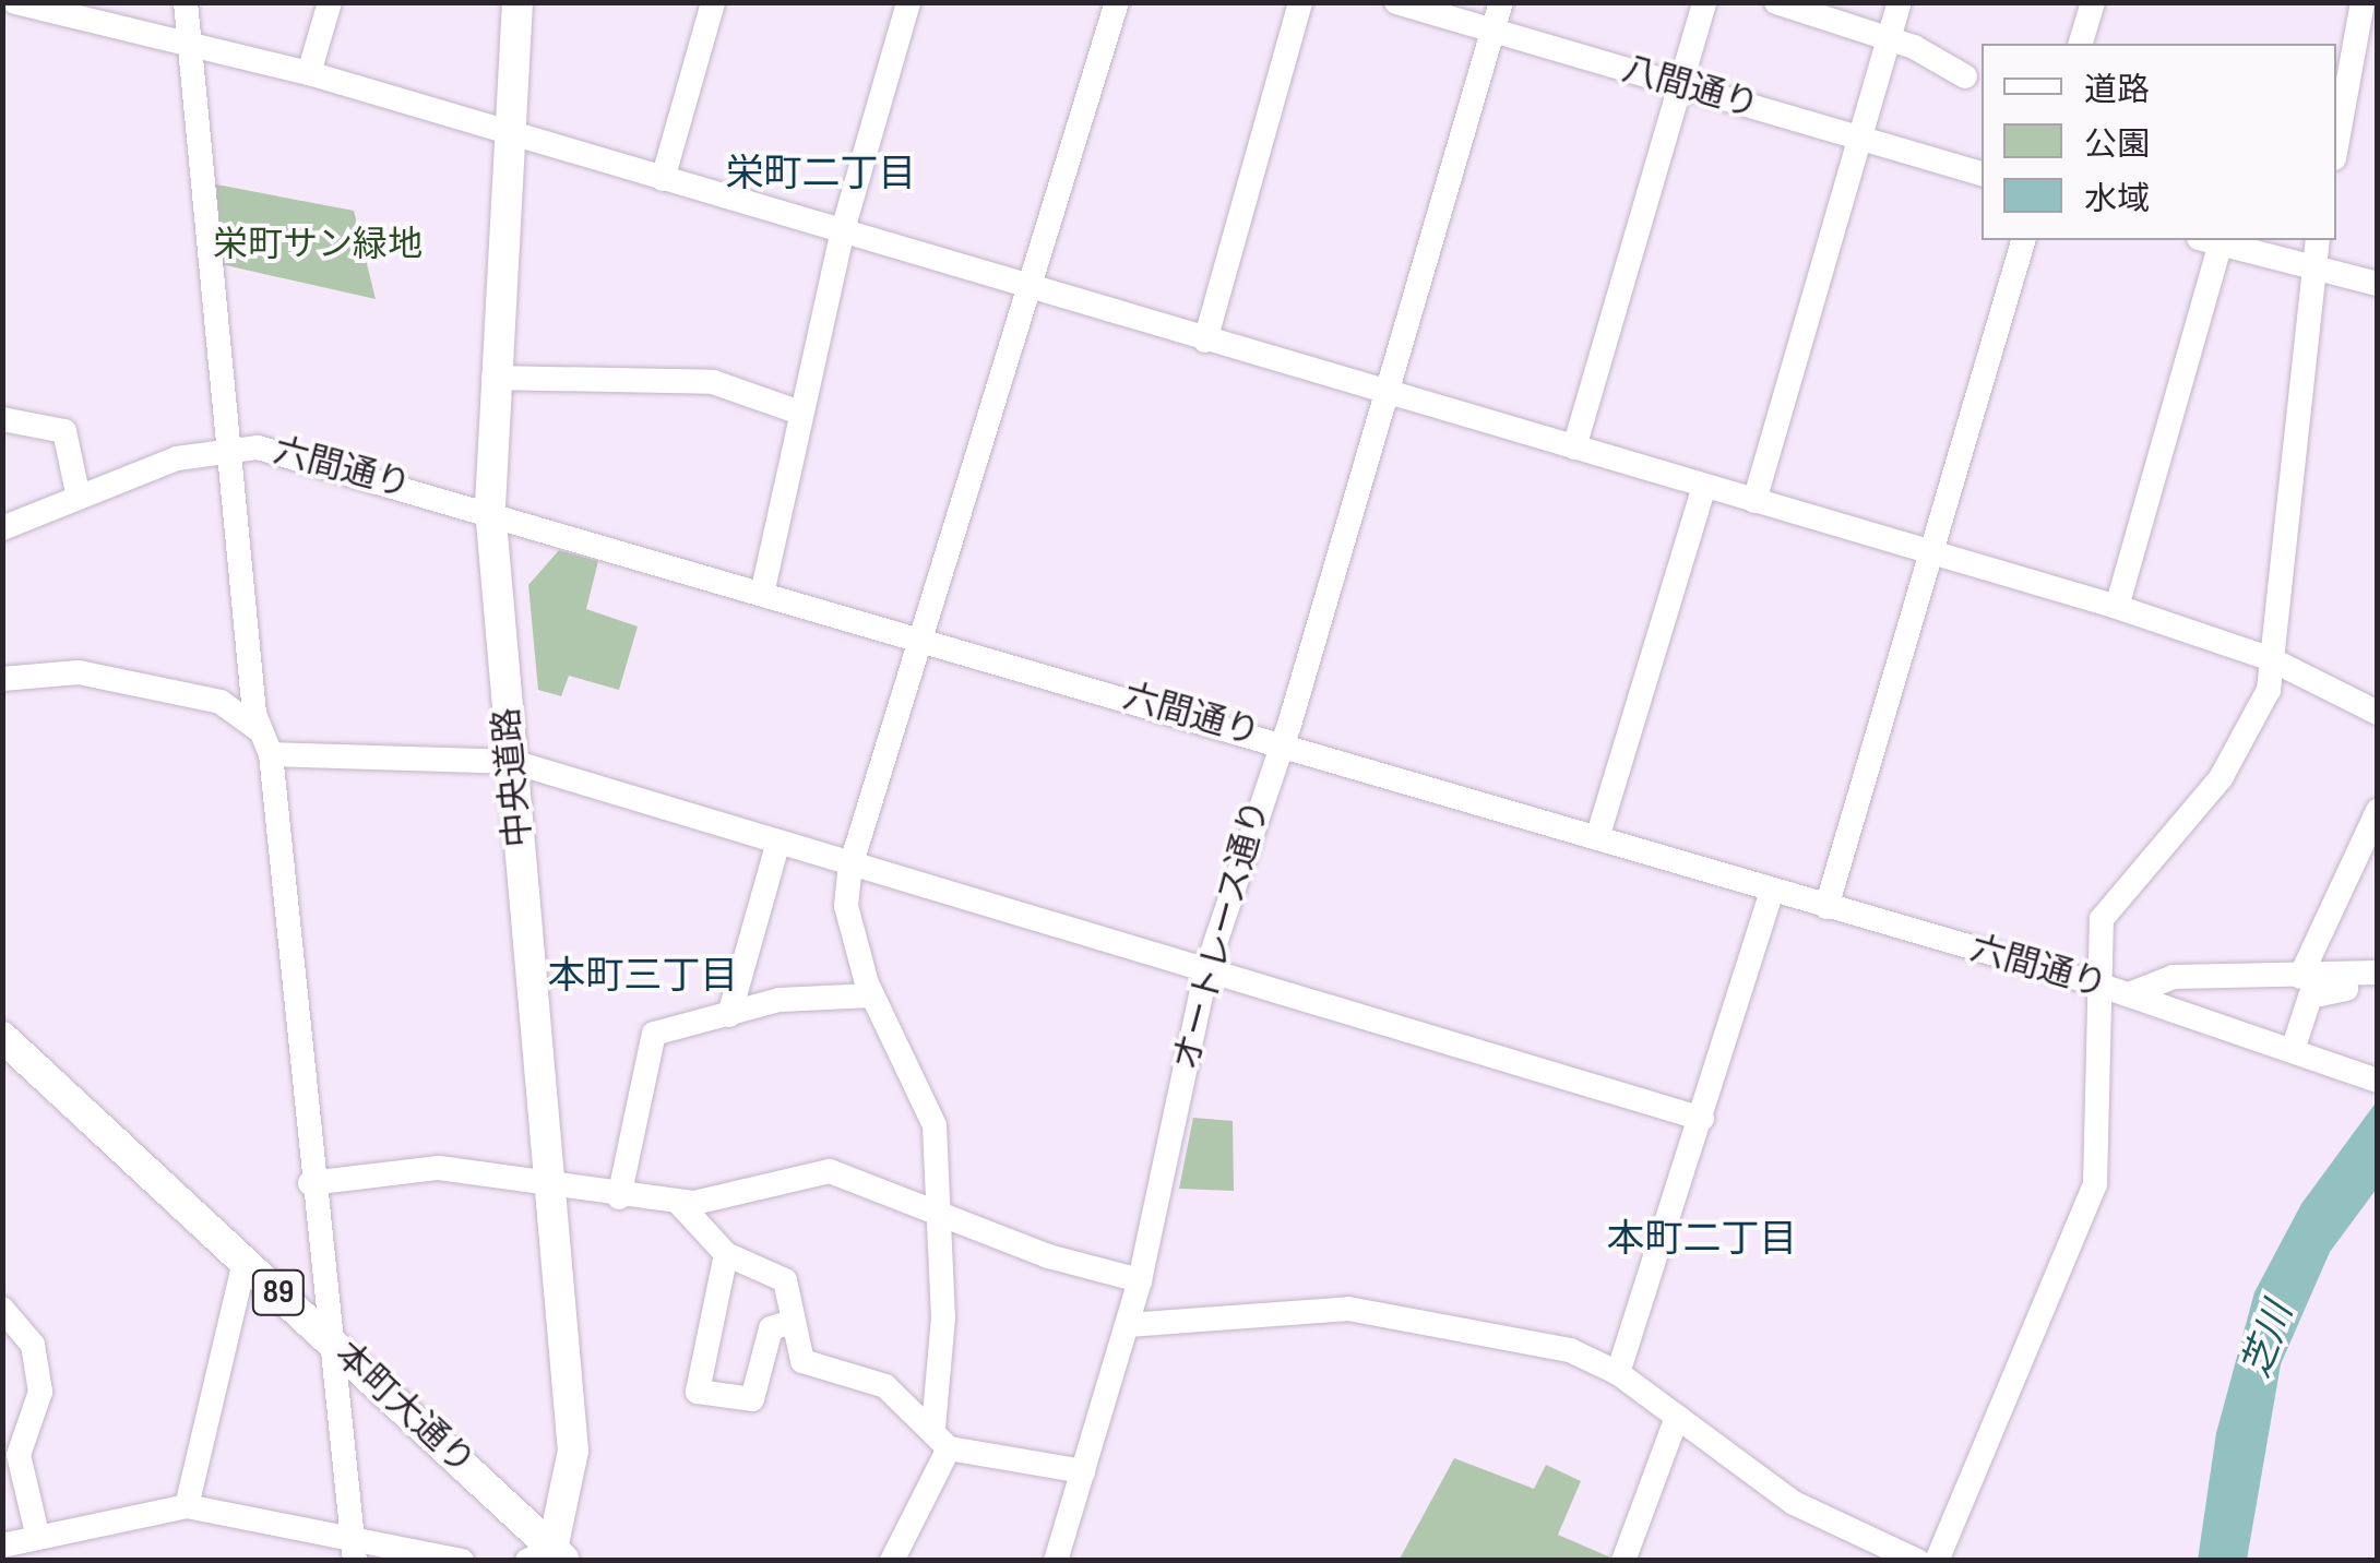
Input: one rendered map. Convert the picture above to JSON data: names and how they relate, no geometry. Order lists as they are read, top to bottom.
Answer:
{
  "streets": {
    "main road": ["中央道路", "89", "本町大通り"],
    "street": ["八間通り", "六間通り", "オートレース通り"]
  },
  "crossings": [
    ["八間通り", "オートレース通り"],
    ["六間通り", "中央道路"],
    ["六間通り", "オートレース通り"],
    ["中央道路", "本町大通り"]
  ],
  "districts": ["栄町二丁目", "本町三丁目", "本町二丁目"],
  "water": ["芝川"],
  "parks": ["栄町サン緑地"],
  "legend": ["道路", "公園", "水域"]
}
